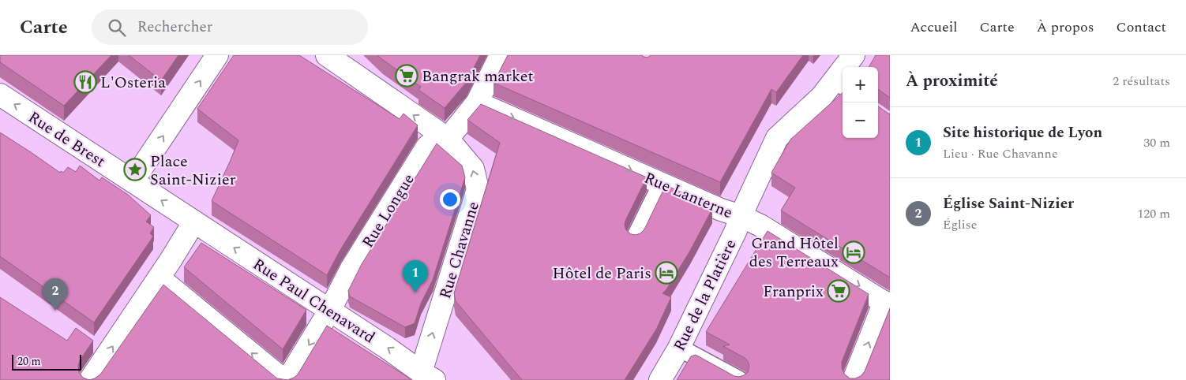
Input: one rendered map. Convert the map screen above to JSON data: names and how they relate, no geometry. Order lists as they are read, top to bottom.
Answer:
{
  "streets": {
    "street": [
      "Rue de Brest",
      "Rue Lanterne",
      "Rue Longue",
      "Rue Chavanne",
      "Rue de la Platière",
      "Rue Paul Chenavard"
    ]
  },
  "crossings": [
    ["Rue de Brest", "Rue Paul Chenavard"],
    ["Rue Lanterne", "Rue Longue"],
    ["Rue Lanterne", "Rue de la Platière"],
    ["Rue Longue", "Rue Chavanne"],
    ["Rue Longue", "Rue Paul Chenavard"],
    ["Rue Chavanne", "Rue Paul Chenavard"]
  ],
  "one_way": ["Rue de Brest", "Rue Lanterne", "Rue Chavanne"],
  "places": {
    "supermarket": ["Bangrak market", "Franprix"],
    "restaurant": ["L'Osteria"],
    "place": ["Place Saint-Nizier"],
    "hotel": ["Grand Hôtel des Terreaux", "Hôtel de Paris"]
  },
  "scale_bar": "20 m",
  "page": {
    "header": "Carte",
    "search": "Rechercher",
    "nav": [
      "Accueil",
      "Carte",
      "À propos",
      "Contact"
    ],
    "heading": ["À proximité", "2 résultats"],
    "map_buttons": ["+", "−"],
    "list": [
      {
        "mark": "1",
        "name": "Site historique de Lyon",
        "note": "Lieu · Rue Chavanne",
        "value": "30 m"
      },
      {
        "mark": "2",
        "name": "Église Saint-Nizier",
        "note": "Église",
        "value": "120 m"
      }
    ],
    "pins": ["1", "2"],
    "scale": "20 m"
  }
}
